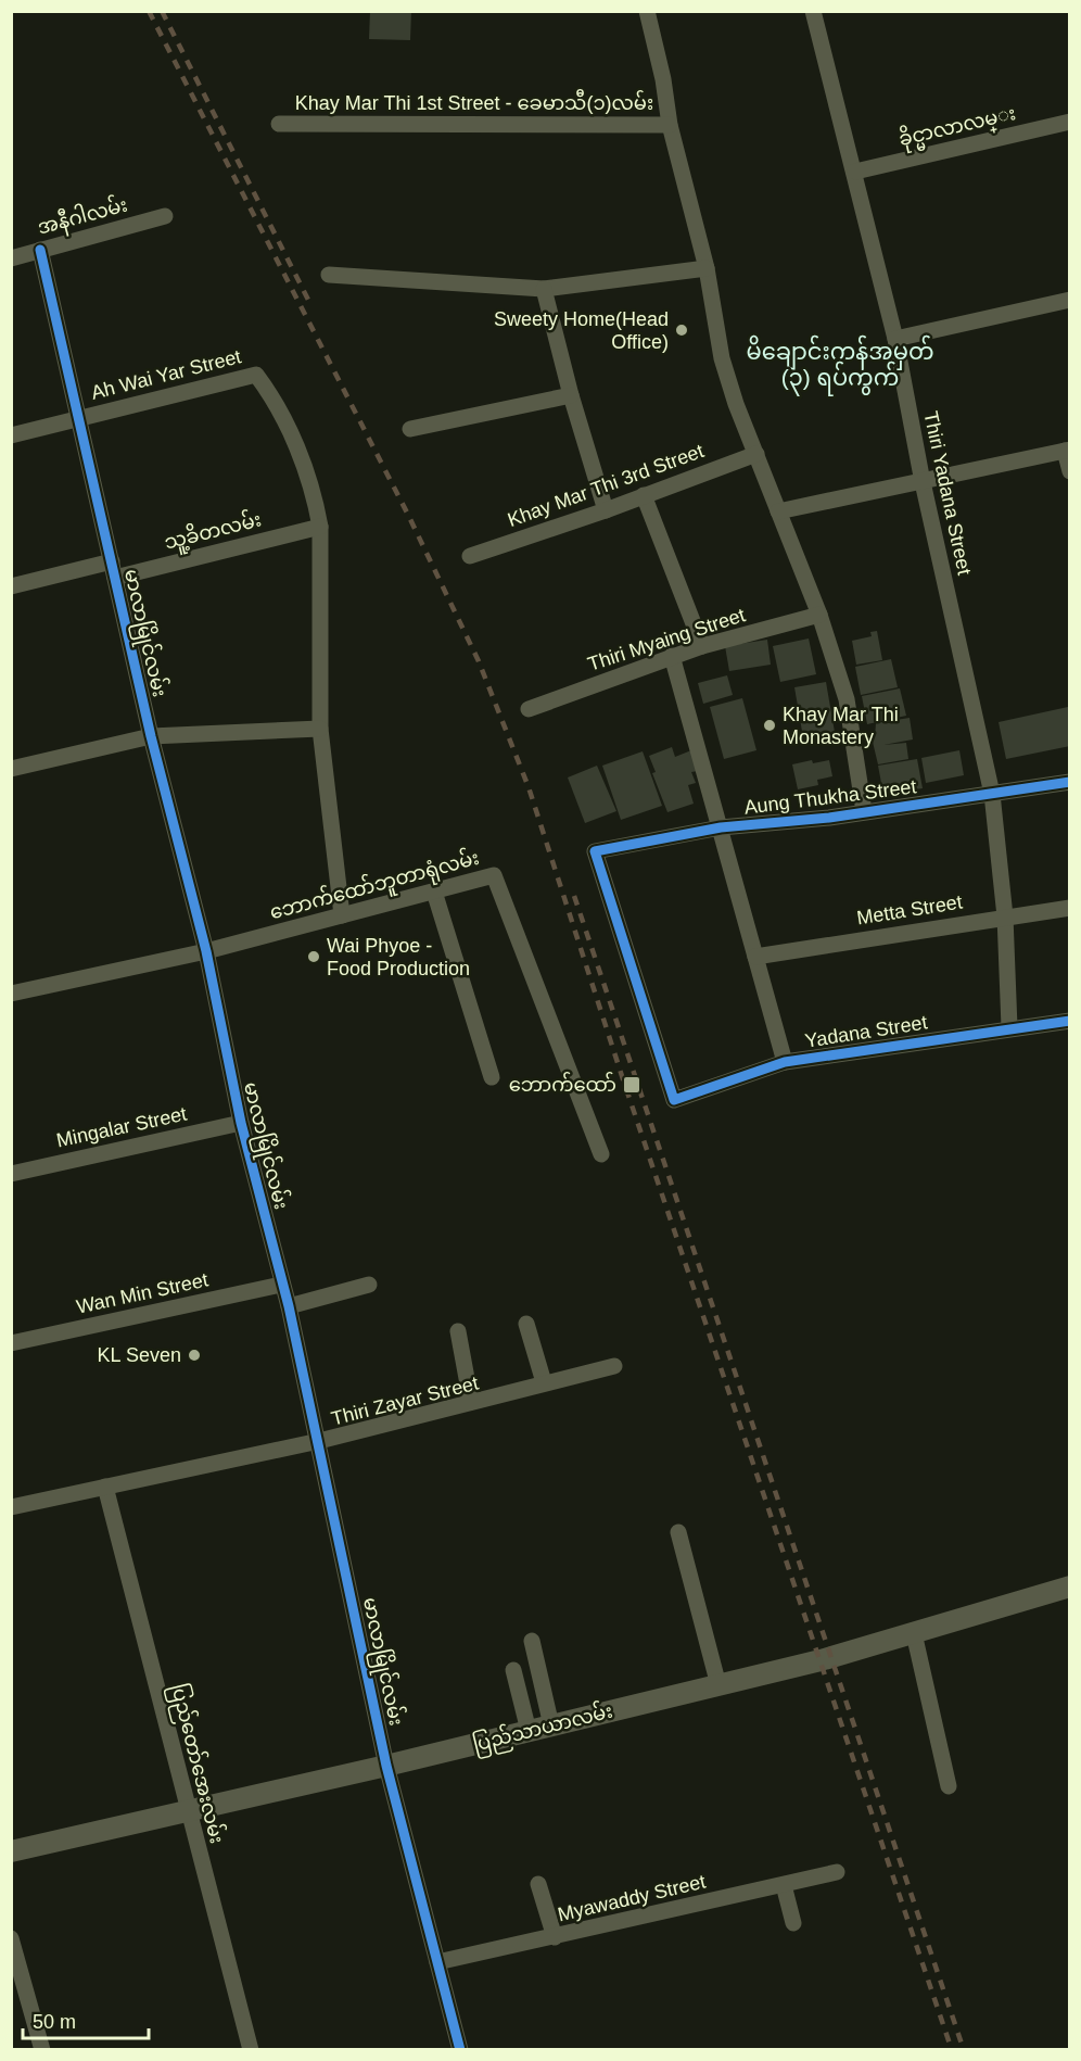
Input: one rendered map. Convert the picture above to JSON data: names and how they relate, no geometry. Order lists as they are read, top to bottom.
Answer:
{
  "streets": {
    "street": [
      "Khay Mar Thi 1st Street - ခေမာသီ(၁)လမ်း",
      "ခိုင္မာလာလမ္း",
      "အနီဂါလမ်း",
      "Ah Wai Yar Street",
      "Khay Mar Thi 3rd Street",
      "Thiri Yadana Street",
      "သူ့ခိတလမ်း",
      "မာလာမြိုင်လမ်း",
      "Thiri Myaing Street",
      "Aung Thukha Street",
      "ဘောက်ထော်ဘူတာရုံလမ်း",
      "Metta Street",
      "Yadana Street",
      "Mingalar Street",
      "Wan Min Street",
      "Thiri Zayar Street",
      "ပြည်သာယာလမ်း",
      "ပြည်တော်အေးလမ်း",
      "Myawaddy Street"
    ]
  },
  "crossings": [
    ["ခိုင္မာလာလမ္း", "Thiri Yadana Street"],
    ["အနီဂါလမ်း", "မာလာမြိုင်လမ်း"],
    ["Ah Wai Yar Street", "သူ့ခိတလမ်း"],
    ["Ah Wai Yar Street", "မာလာမြိုင်လမ်း"],
    ["Thiri Yadana Street", "Aung Thukha Street"],
    ["Thiri Yadana Street", "Metta Street"],
    ["Thiri Yadana Street", "Yadana Street"],
    ["သူ့ခိတလမ်း", "မာလာမြိုင်လမ်း"],
    ["မာလာမြိုင်လမ်း", "ဘောက်ထော်ဘူတာရုံလမ်း"],
    ["မာလာမြိုင်လမ်း", "Mingalar Street"],
    ["မာလာမြိုင်လမ်း", "Wan Min Street"],
    ["မာလာမြိုင်လမ်း", "Thiri Zayar Street"],
    ["မာလာမြိုင်လမ်း", "ပြည်သာယာလမ်း"],
    ["မာလာမြိုင်လမ်း", "Myawaddy Street"],
    ["Aung Thukha Street", "Yadana Street"],
    ["Thiri Zayar Street", "ပြည်တော်အေးလမ်း"],
    ["ပြည်သာယာလမ်း", "ပြည်တော်အေးလမ်း"]
  ],
  "districts": ["မိချောင်းကန်အမှတ် (၃) ရပ်ကွက်"],
  "places": {
    "other": [
      "Sweety Home(Head Office)",
      "Khay Mar Thi Monastery",
      "Wai Phyoe - Food Production",
      "KL Seven"
    ],
    "transit": ["ဘောက်ထော်"]
  },
  "scale_bar": "50 m"
}
